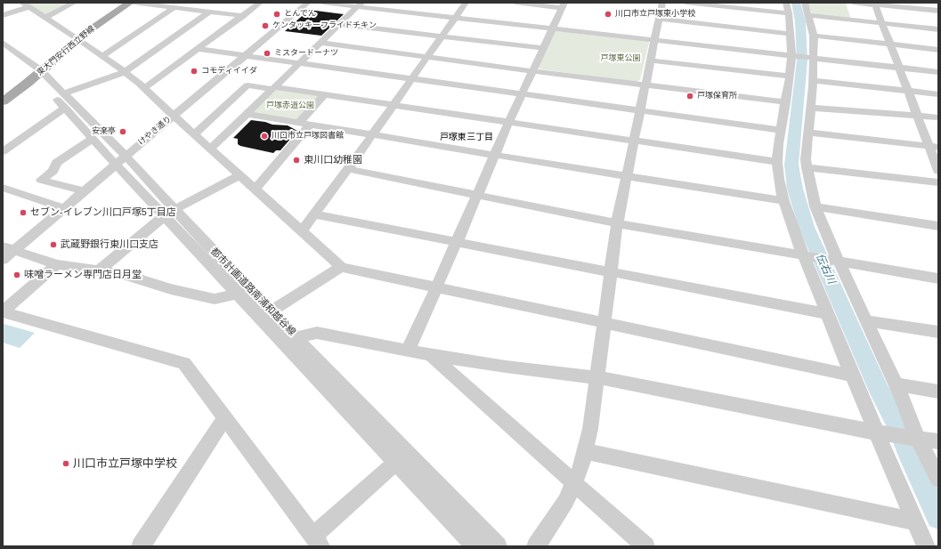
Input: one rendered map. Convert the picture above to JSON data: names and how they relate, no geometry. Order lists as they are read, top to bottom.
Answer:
{
  "streets": {
    "main road": ["東大門安行西立野線"],
    "street": ["けやき通り", "都市計画道路南浦和越谷線"]
  },
  "crossings": [
    ["東大門安行西立野線", "都市計画道路南浦和越谷線"],
    ["けやき通り", "都市計画道路南浦和越谷線"]
  ],
  "districts": ["戸塚東三丁目"],
  "water": ["伝右川"],
  "parks": ["戸塚東公園", "戸塚赤道公園"],
  "places": [
    "とんでん",
    "川口市立戸塚東小学校",
    "ケンタッキーフライドチキン",
    "ミスタードーナツ",
    "コモディイイダ",
    "戸塚保育所",
    "安楽亭",
    "川口市立戸塚図書館",
    "東川口幼稚園",
    "セブン-イレブン川口戸塚5丁目店",
    "武蔵野銀行東川口支店",
    "味噌ラーメン専門店日月堂",
    "川口市立戸塚中学校"
  ]
}
